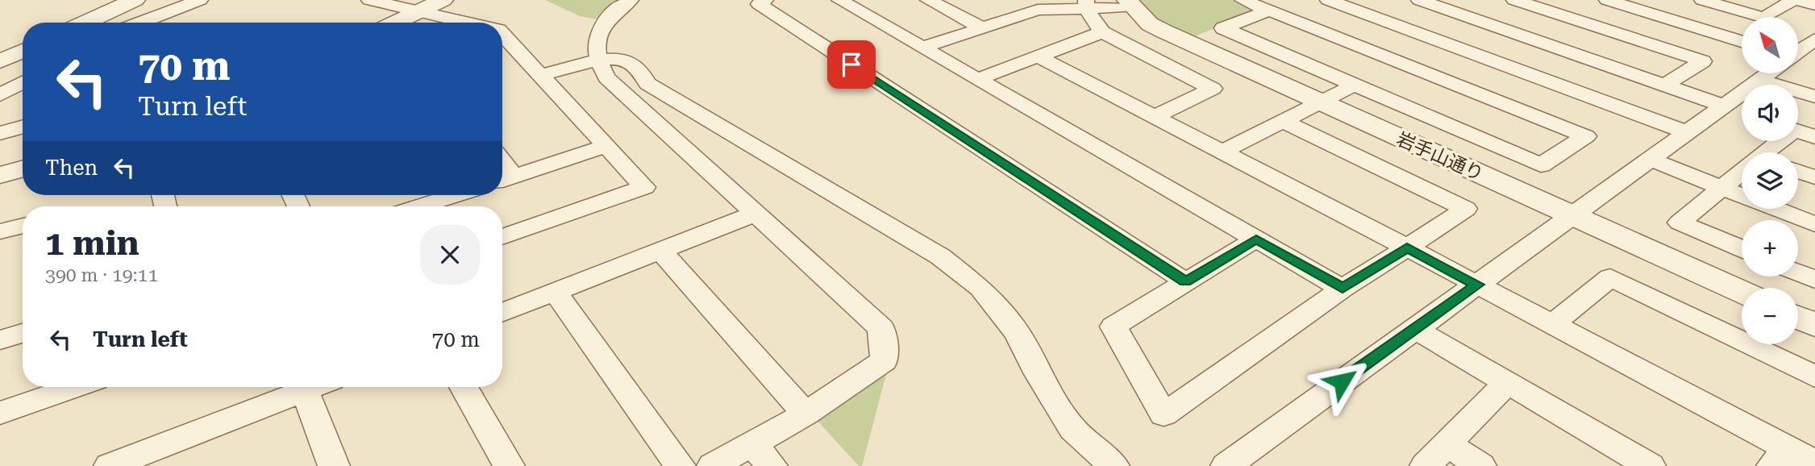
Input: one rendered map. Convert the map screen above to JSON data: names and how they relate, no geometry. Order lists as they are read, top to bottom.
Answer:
{
  "streets": {
    "street": ["岩手山通り"]
  },
  "north": "top left",
  "page": {
    "map_buttons": ["+", "−"],
    "turn": ["70 m", "Turn left"],
    "then": "Then",
    "heading": ["1 min", "390 m · 19:11"],
    "list": [
      {
        "name": "Turn left",
        "value": "70 m"
      }
    ]
  }
}
